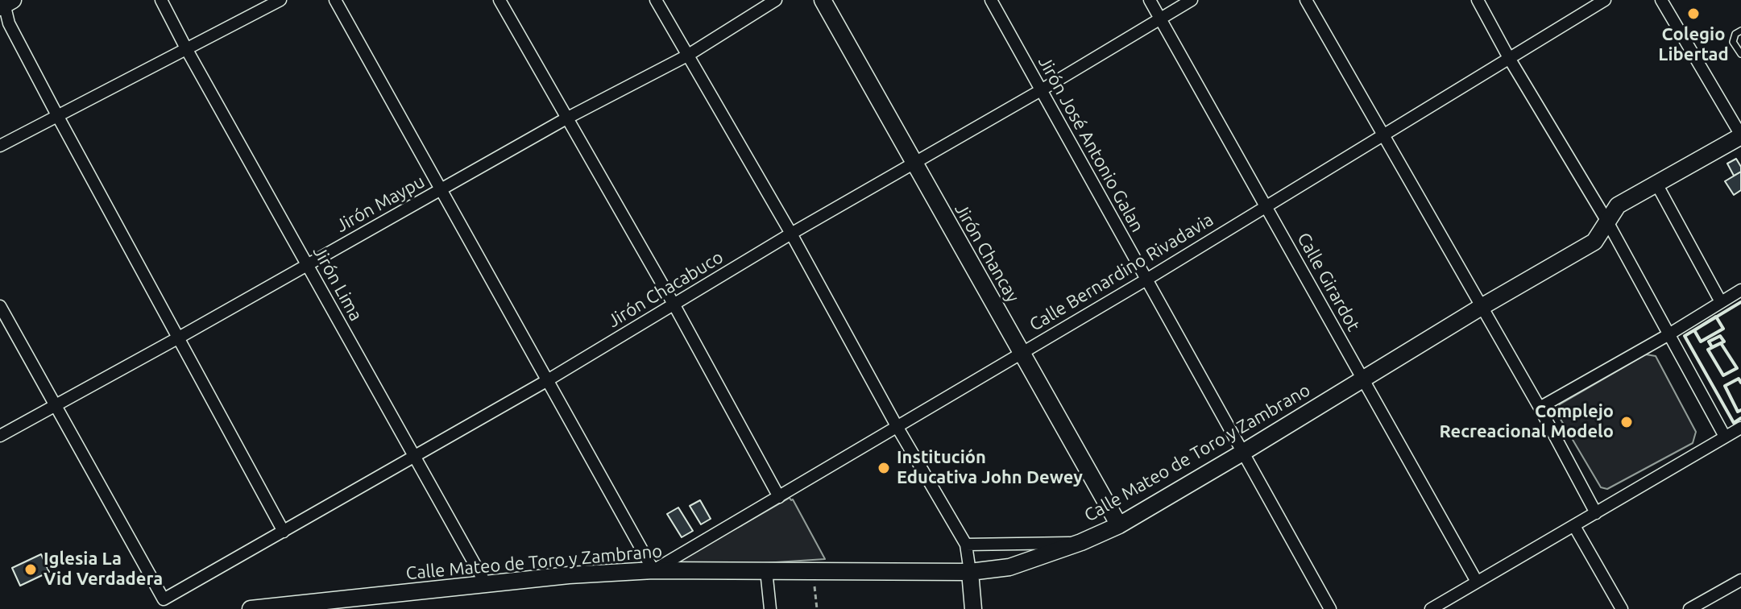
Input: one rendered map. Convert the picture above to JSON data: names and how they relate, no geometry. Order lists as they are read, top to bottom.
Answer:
{
  "streets": {
    "street": [
      "Jirón José Antonio Galan",
      "Jirón Maypu",
      "Jirón Chancay",
      "Calle Bernardino Rivadavia",
      "Calle Girardot",
      "Jirón Lima",
      "Jirón Chacabuco",
      "Calle Mateo de Toro y Zambrano"
    ]
  },
  "crossings": [
    ["Jirón José Antonio Galan", "Calle Bernardino Rivadavia"],
    ["Jirón José Antonio Galan", "Jirón Chacabuco"],
    ["Jirón José Antonio Galan", "Calle Mateo de Toro y Zambrano"],
    ["Jirón Maypu", "Jirón Lima"],
    ["Jirón Chancay", "Calle Bernardino Rivadavia"],
    ["Jirón Chancay", "Jirón Chacabuco"],
    ["Jirón Chancay", "Calle Mateo de Toro y Zambrano"],
    ["Calle Bernardino Rivadavia", "Calle Girardot"],
    ["Calle Bernardino Rivadavia", "Calle Mateo de Toro y Zambrano"],
    ["Calle Girardot", "Jirón Chacabuco"],
    ["Calle Girardot", "Calle Mateo de Toro y Zambrano"],
    ["Jirón Lima", "Jirón Chacabuco"],
    ["Jirón Lima", "Calle Mateo de Toro y Zambrano"]
  ],
  "places": [
    "Colegio Libertad",
    "Complejo Recreacional Modelo",
    "Institución Educativa John Dewey",
    "Iglesia La Vid Verdadera"
  ]
}
